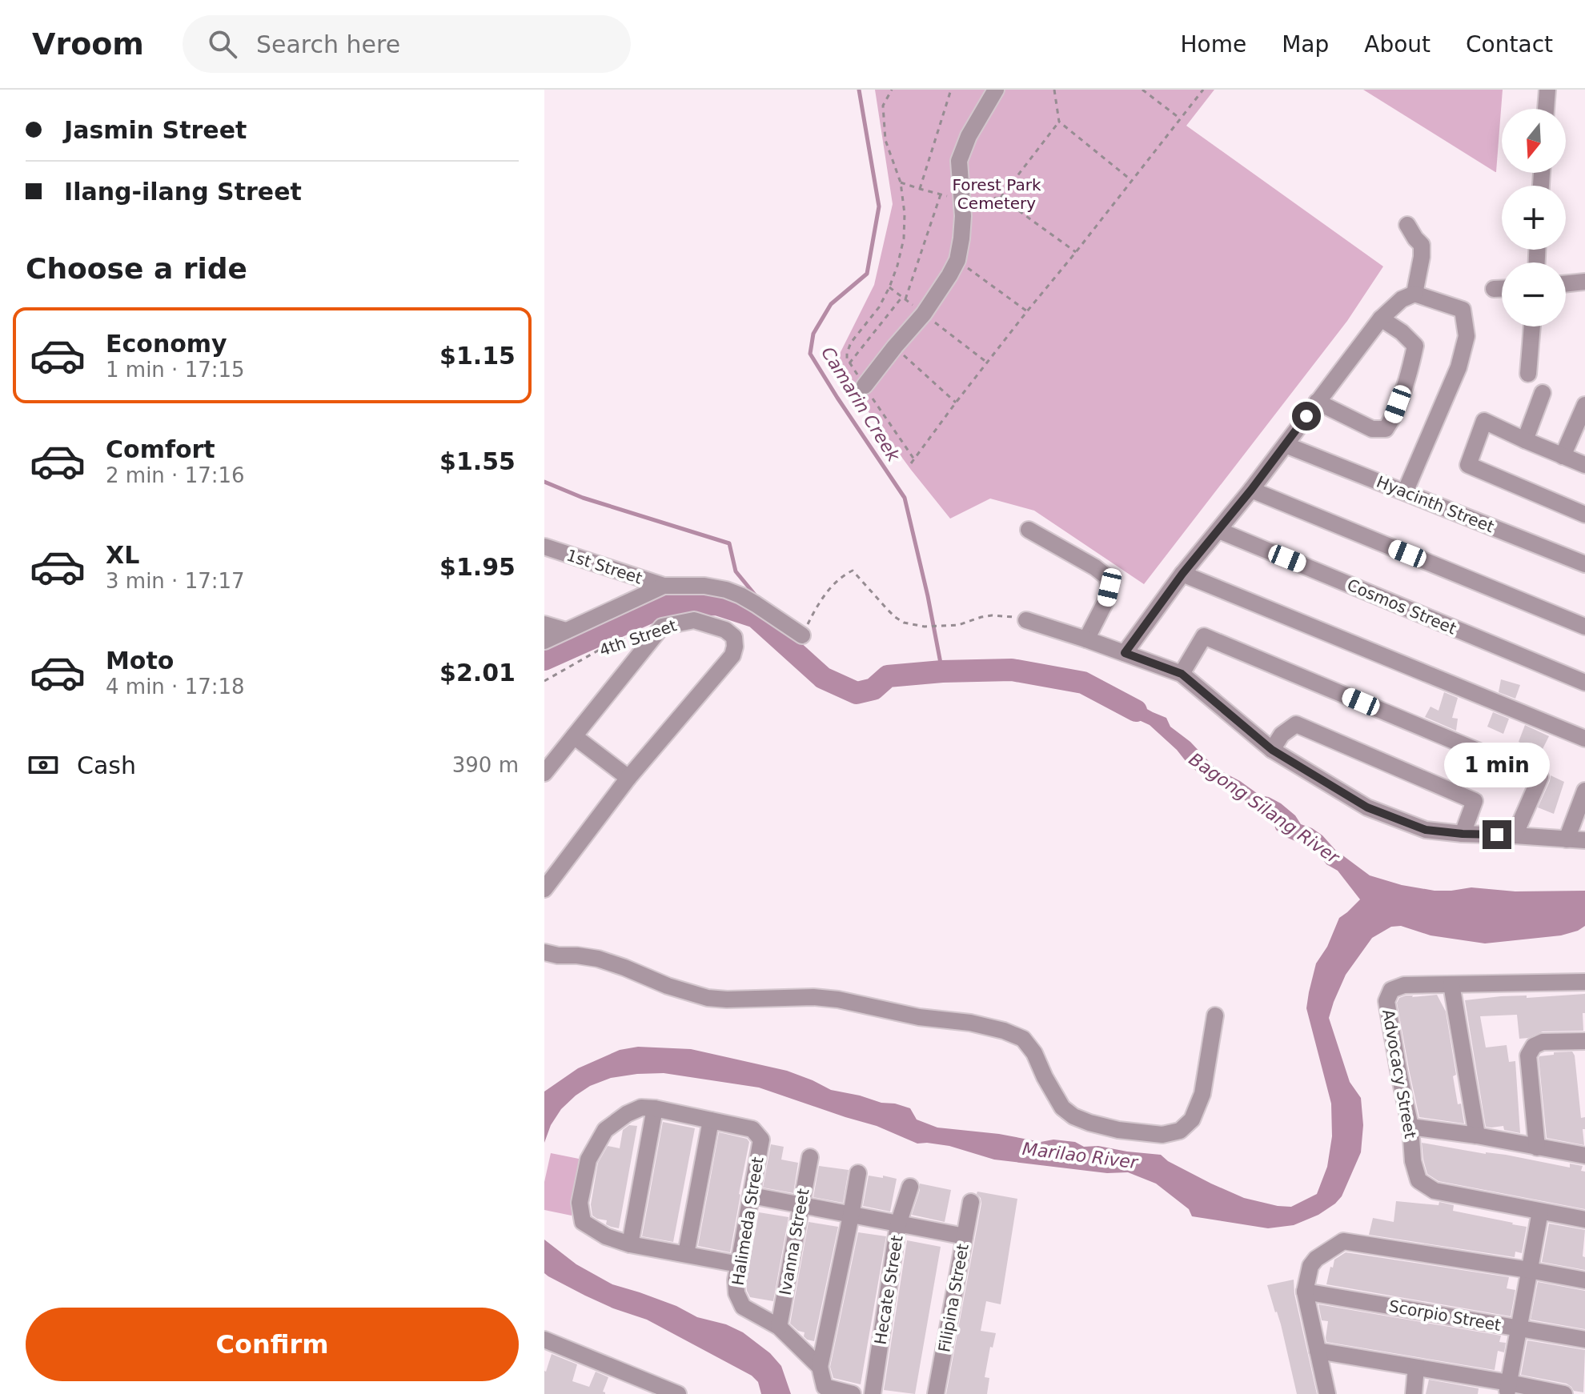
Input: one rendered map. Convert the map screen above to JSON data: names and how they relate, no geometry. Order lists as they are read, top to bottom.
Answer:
{
  "streets": {
    "street": [
      "Hyacinth Street",
      "1st Street",
      "Cosmos Street",
      "4th Street",
      "Advocacy Street",
      "Halimeda Street",
      "Ivanna Street",
      "Hecate Street",
      "Filipina Street",
      "Scorpio Street"
    ]
  },
  "crossings": [
    ["Halimeda Street", "Ivanna Street"]
  ],
  "water": ["Camarin Creek", "Bagong Silang River", "Marilao River"],
  "parks": ["Forest Park Cemetery"],
  "north": "bottom",
  "page": {
    "header": "Vroom",
    "search": "Search here",
    "nav": [
      "Home",
      "Map",
      "About",
      "Contact"
    ],
    "banner": ["Jasmin Street", "Ilang-ilang Street"],
    "map_buttons": ["+", "−"],
    "heading": "Choose a ride",
    "list": [
      {
        "name": "Economy",
        "note": "1 min · 17:15",
        "value": "$1.15"
      },
      {
        "name": "Comfort",
        "note": "2 min · 17:16",
        "value": "$1.55"
      },
      {
        "name": "XL",
        "note": "3 min · 17:17",
        "value": "$1.95"
      },
      {
        "name": "Moto",
        "note": "4 min · 17:18",
        "value": "$2.01"
      }
    ],
    "pay": ["Cash", "390 m"],
    "bubble": "1 min",
    "buttons": "Confirm"
  }
}
